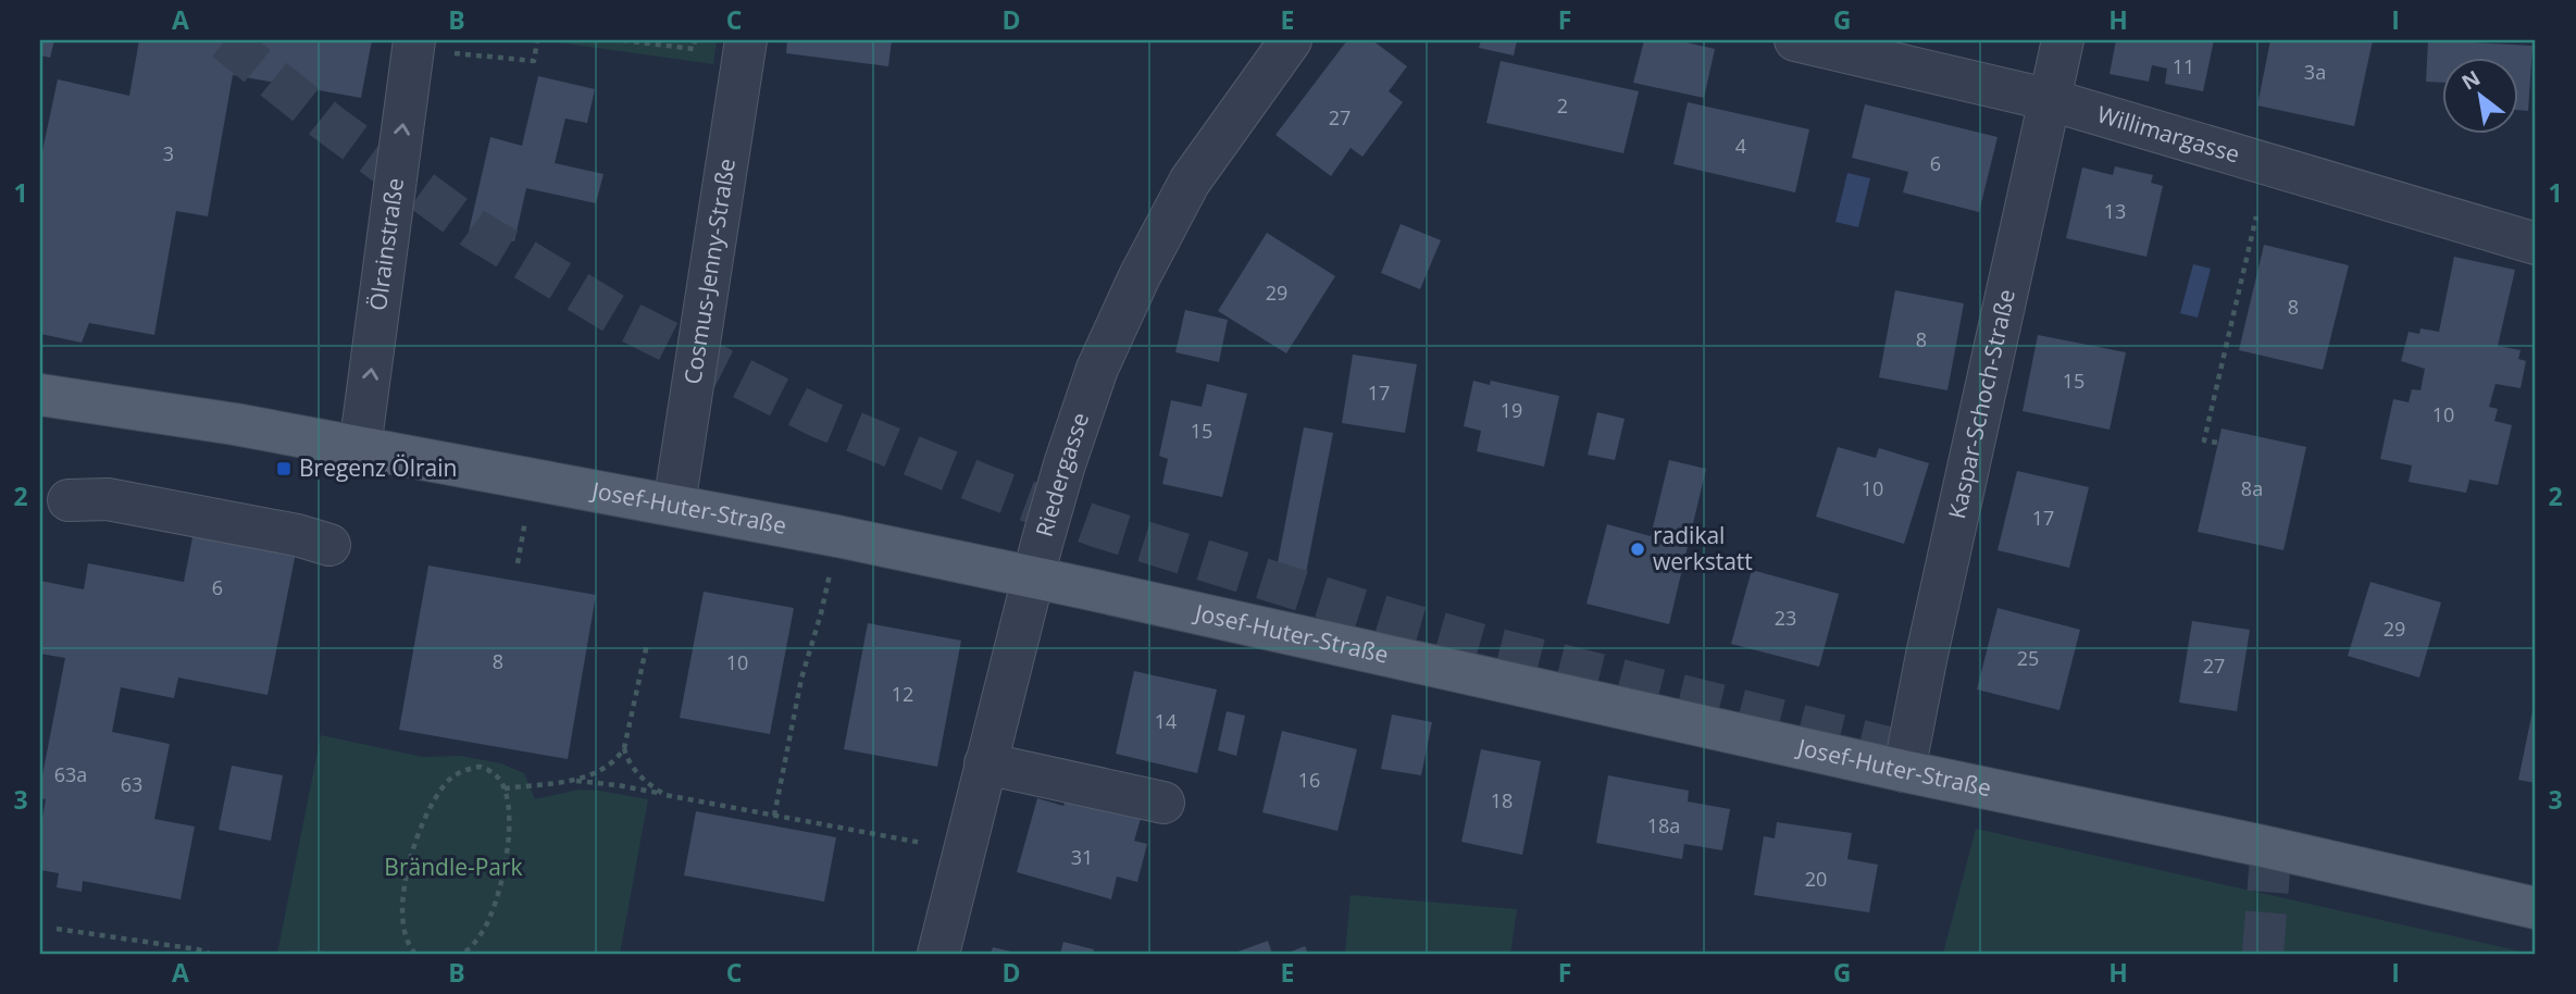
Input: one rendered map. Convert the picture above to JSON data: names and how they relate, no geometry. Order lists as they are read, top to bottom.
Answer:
{
  "streets": {
    "main road": ["Josef-Huter-Straße"],
    "street": [
      "Willimargasse",
      "Ölrainstraße",
      "Cosmus-Jenny-Straße",
      "Kaspar-Schoch-Straße",
      "Riedergasse"
    ]
  },
  "crossings": [
    ["Willimargasse", "Kaspar-Schoch-Straße"],
    ["Ölrainstraße", "Josef-Huter-Straße"],
    ["Cosmus-Jenny-Straße", "Josef-Huter-Straße"],
    ["Kaspar-Schoch-Straße", "Josef-Huter-Straße"],
    ["Riedergasse", "Josef-Huter-Straße"]
  ],
  "one_way": ["Ölrainstraße"],
  "parks": ["Brändle-Park"],
  "places": {
    "transit": ["Bregenz Ölrain"],
    "other": ["radikal werkstatt"]
  },
  "house_numbers": [
    "11",
    "3a",
    "2",
    "27",
    "4",
    "3",
    "6",
    "13",
    "29",
    "8",
    "8",
    "15",
    "17",
    "19",
    "10",
    "15",
    "10",
    "8a",
    "17",
    "6",
    "23",
    "29",
    "25",
    "8",
    "10",
    "27",
    "12",
    "14",
    "63a",
    "16",
    "63",
    "18",
    "18a",
    "31",
    "20"
  ],
  "north": "top left",
  "grid": {
    "columns": [
      "A",
      "B",
      "C",
      "D",
      "E",
      "F",
      "G",
      "H",
      "I"
    ],
    "rows": ["1", "2", "3"]
  }
}
